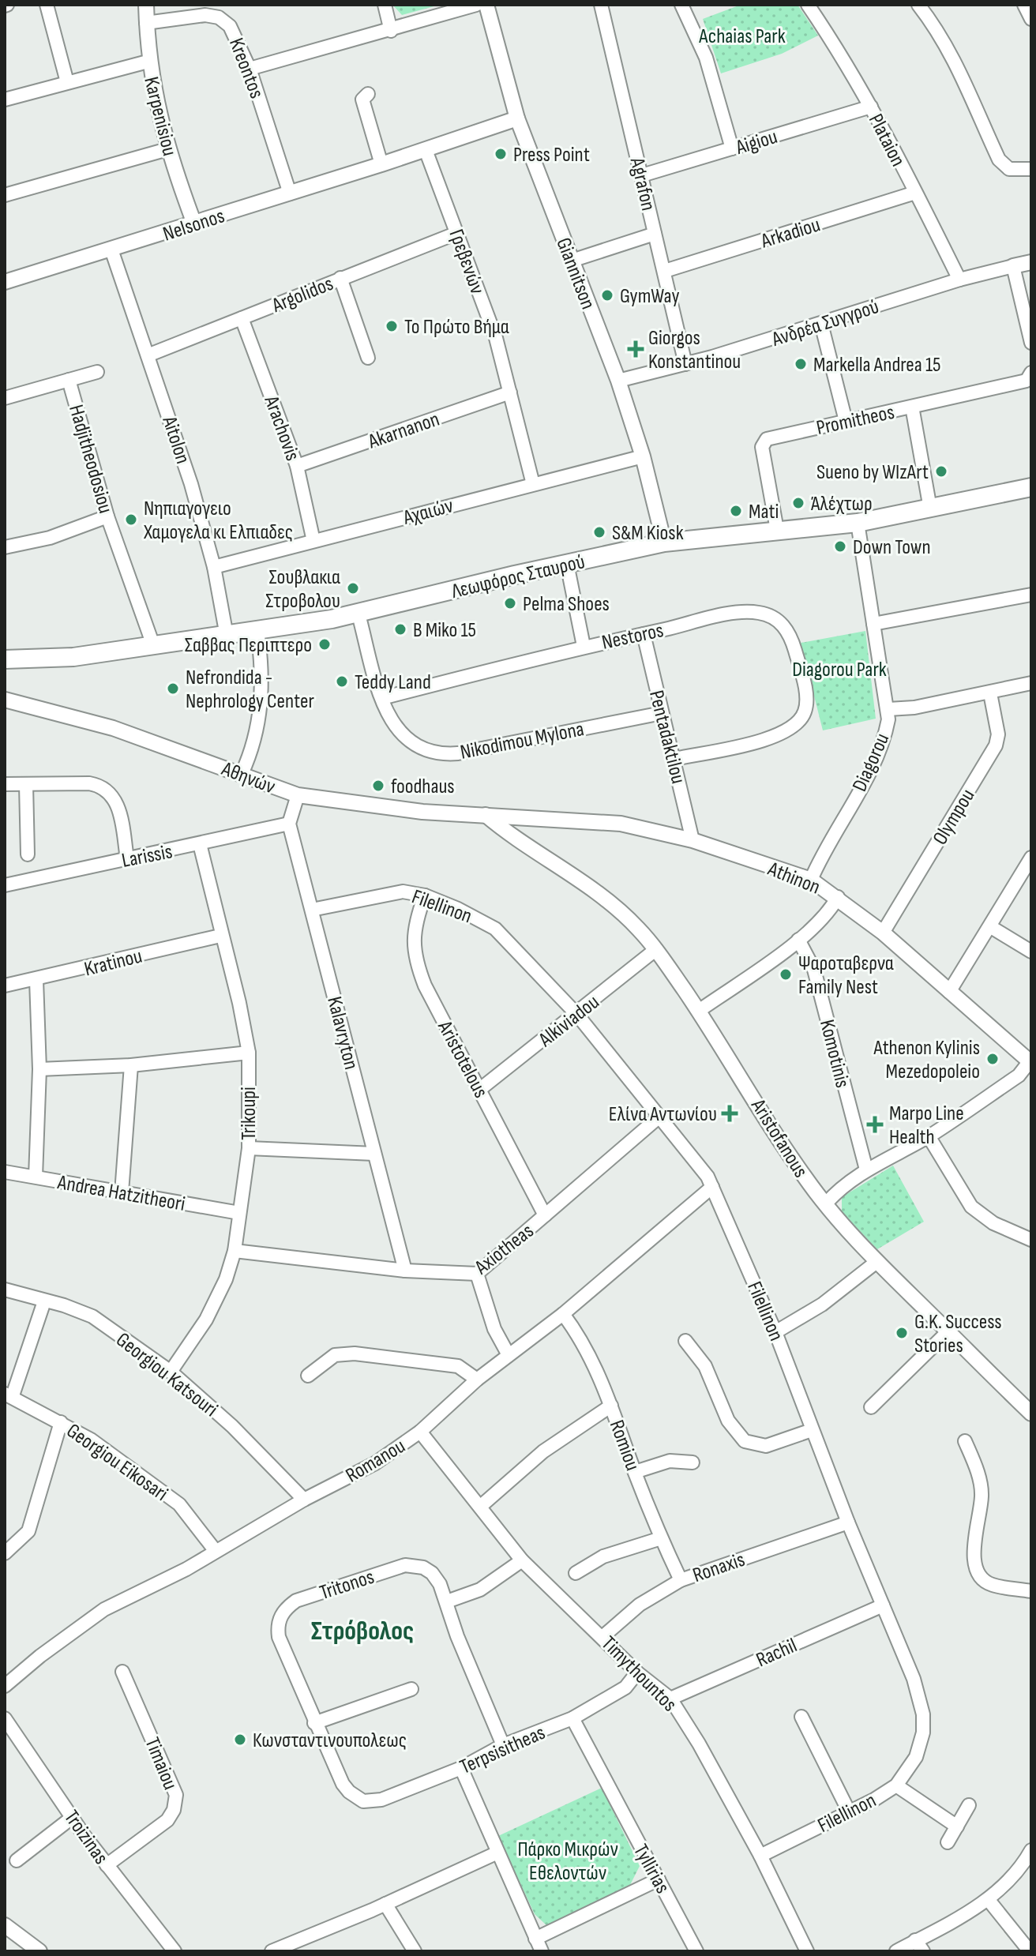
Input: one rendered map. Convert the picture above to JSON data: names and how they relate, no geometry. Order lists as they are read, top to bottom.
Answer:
{
  "streets": {
    "main road": ["Λεωφόρος Σταυρού"],
    "street": [
      "Kreontos",
      "Karpenisiou",
      "Plataion",
      "Aigiou",
      "Agrafon",
      "Nelsonos",
      "Arkadiou",
      "Γρεβενών",
      "Giannitson",
      "Argolidos",
      "Ανδρέα Συγγρού",
      "Promitheos",
      "Arachovis",
      "Akarnanon",
      "Aitolon",
      "Hadjitheodosiou",
      "Αχαιών",
      "Nestoros",
      "Pentadaktilou",
      "Nikodimou Mylona",
      "Diagorou",
      "Αθηνών",
      "Olympou",
      "Larissis",
      "Athinon",
      "Filellinon",
      "Kratinou",
      "Alkiviadou",
      "Kalavryton",
      "Komotinis",
      "Aristotelous",
      "Trikoupi",
      "Aristofanous",
      "Andrea Hatzitheori",
      "Axiotheas",
      "Georgiou Katsouri",
      "Romiou",
      "Romanou",
      "Georgiou Eikosari",
      "Ronaxis",
      "Tritonos",
      "Rachil",
      "Timythountos",
      "Terpsisitheas",
      "Timaiou",
      "Troizinas",
      "Tyllirias"
    ]
  },
  "crossings": [
    ["Kreontos", "Karpenisiou"],
    ["Kreontos", "Nelsonos"],
    ["Karpenisiou", "Nelsonos"],
    ["Plataion", "Aigiou"],
    ["Plataion", "Arkadiou"],
    ["Plataion", "Ανδρέα Συγγρού"],
    ["Aigiou", "Agrafon"],
    ["Agrafon", "Arkadiou"],
    ["Agrafon", "Ανδρέα Συγγρού"],
    ["Nelsonos", "Γρεβενών"],
    ["Nelsonos", "Giannitson"],
    ["Nelsonos", "Aitolon"],
    ["Γρεβενών", "Argolidos"],
    ["Γρεβενών", "Akarnanon"],
    ["Γρεβενών", "Αχαιών"],
    ["Giannitson", "Ανδρέα Συγγρού"],
    ["Giannitson", "Αχαιών"],
    ["Giannitson", "Λεωφόρος Σταυρού"],
    ["Argolidos", "Arachovis"],
    ["Argolidos", "Aitolon"],
    ["Promitheos", "Λεωφόρος Σταυρού"],
    ["Arachovis", "Akarnanon"],
    ["Arachovis", "Αχαιών"],
    ["Aitolon", "Αχαιών"],
    ["Aitolon", "Λεωφόρος Σταυρού"],
    ["Hadjitheodosiou", "Λεωφόρος Σταυρού"],
    ["Λεωφόρος Σταυρού", "Nikodimou Mylona"],
    ["Λεωφόρος Σταυρού", "Diagorou"],
    ["Nestoros", "Pentadaktilou"],
    ["Nestoros", "Nikodimou Mylona"],
    ["Pentadaktilou", "Nikodimou Mylona"],
    ["Pentadaktilou", "Athinon"],
    ["Diagorou", "Athinon"],
    ["Αθηνών", "Athinon"],
    ["Αθηνών", "Aristofanous"],
    ["Olympou", "Athinon"],
    ["Larissis", "Kalavryton"],
    ["Larissis", "Trikoupi"],
    ["Athinon", "Aristofanous"],
    ["Filellinon", "Alkiviadou"],
    ["Filellinon", "Kalavryton"],
    ["Filellinon", "Aristotelous"],
    ["Filellinon", "Axiotheas"],
    ["Filellinon", "Romanou"],
    ["Filellinon", "Ronaxis"],
    ["Filellinon", "Rachil"],
    ["Filellinon", "Timythountos"],
    ["Kratinou", "Trikoupi"],
    ["Alkiviadou", "Aristotelous"],
    ["Alkiviadou", "Aristofanous"],
    ["Kalavryton", "Axiotheas"],
    ["Aristotelous", "Axiotheas"],
    ["Trikoupi", "Andrea Hatzitheori"],
    ["Trikoupi", "Axiotheas"],
    ["Trikoupi", "Georgiou Katsouri"],
    ["Georgiou Katsouri", "Romanou"],
    ["Romiou", "Romanou"],
    ["Romiou", "Ronaxis"],
    ["Romanou", "Georgiou Eikosari"],
    ["Romanou", "Timythountos"],
    ["Ronaxis", "Timythountos"],
    ["Tritonos", "Terpsisitheas"],
    ["Rachil", "Timythountos"],
    ["Timythountos", "Terpsisitheas"],
    ["Terpsisitheas", "Tyllirias"],
    ["Timaiou", "Troizinas"]
  ],
  "districts": ["Στρόβολος"],
  "parks": ["Achaias Park", "Diagorou Park", "Πάρκο Μικρών Εθελοντών"],
  "places": {
    "other": [
      "Press Point",
      "GymWay",
      "Το Πρώτο Βήμα",
      "Markella Andrea 15",
      "Sueno by WIzArt",
      "Άλέχτωρ",
      "Mati",
      "Νηπιαγογειο Χαμογελα κι Ελπιαδες",
      "S&M Kiosk",
      "Down Town",
      "Σουβλακια Στροβολου",
      "Pelma Shoes",
      "B Miko 15",
      "Σαββας Περιπτερο",
      "Teddy Land",
      "Nefrondida - Nephrology Center",
      "foodhaus",
      "Ψαροταβερνα Family Nest",
      "Athenon Kylinis Mezedopoleio",
      "G.K. Success Stories",
      "Κωνσταντινουπολεως"
    ],
    "health": ["Giorgos Konstantinou", "Ελίνα Αντωνίου", "Marpo Line Health"]
  }
}
